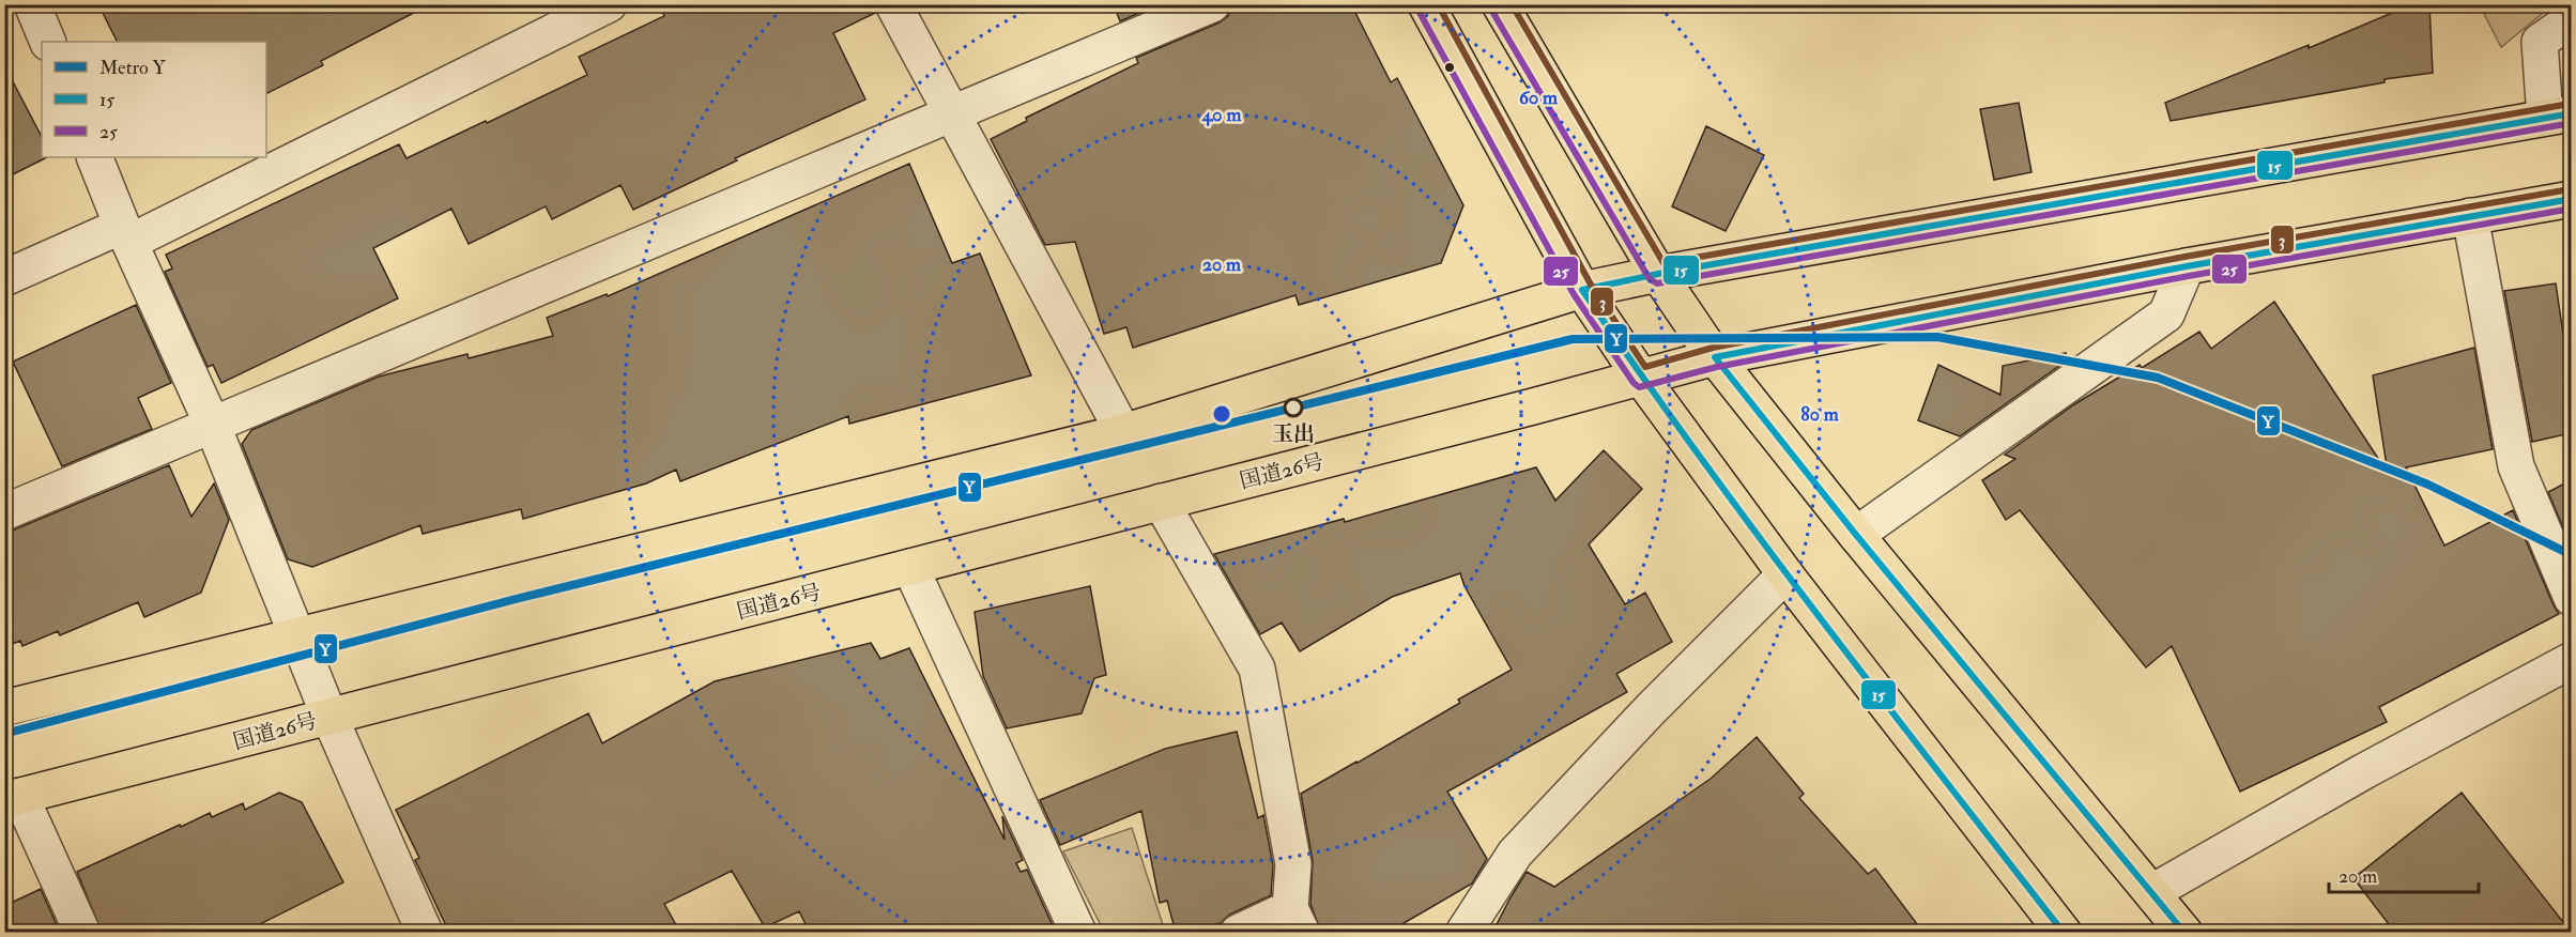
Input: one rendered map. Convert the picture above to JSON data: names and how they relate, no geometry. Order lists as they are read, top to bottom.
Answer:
{
  "streets": {
    "main road": ["国道26号"]
  },
  "places": ["玉出"],
  "lines": [
    "transit line 3",
    "transit line 25",
    "transit line 15",
    "metro line Y"
  ],
  "legend": ["Metro Y", "15", "25"],
  "scale_bar": "20 m",
  "rings": [
    "60 m",
    "40 m",
    "20 m",
    "80 m"
  ]
}
